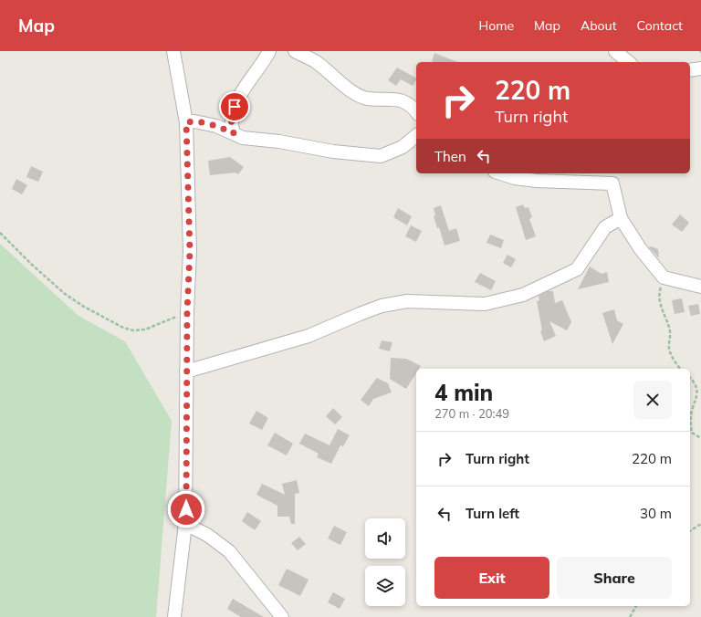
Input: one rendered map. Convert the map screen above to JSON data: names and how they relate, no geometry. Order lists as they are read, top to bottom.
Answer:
{
  "page": {
    "header": "Map",
    "nav": [
      "Home",
      "Map",
      "About",
      "Contact"
    ],
    "turn": ["220 m", "Turn right"],
    "then": "Then",
    "heading": ["4 min", "270 m · 20:49"],
    "list": [
      {
        "name": "Turn right",
        "value": "220 m"
      },
      {
        "name": "Turn left",
        "value": "30 m"
      }
    ],
    "buttons": ["Exit", "Share"]
  }
}
